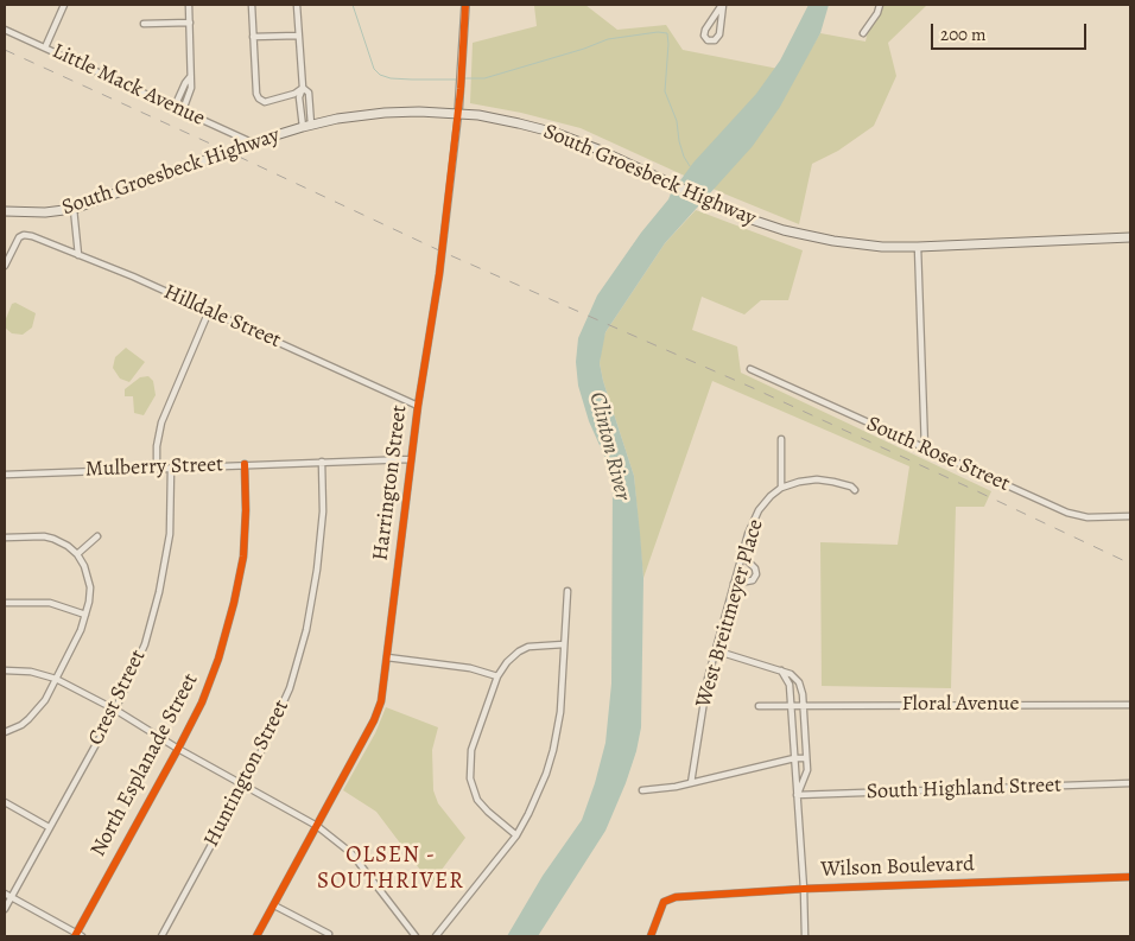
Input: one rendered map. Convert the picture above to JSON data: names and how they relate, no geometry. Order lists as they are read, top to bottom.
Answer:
{
  "streets": {
    "main road": ["South Groesbeck Highway"],
    "street": [
      "Little Mack Avenue",
      "Hilldale Street",
      "South Rose Street",
      "Mulberry Street",
      "Harrington Street",
      "West Breitmeyer Place",
      "Crest Street",
      "Floral Avenue",
      "North Esplanade Street",
      "Huntington Street",
      "South Highland Street",
      "Wilson Boulevard"
    ]
  },
  "crossings": [
    ["Little Mack Avenue", "South Groesbeck Highway"],
    ["South Groesbeck Highway", "Harrington Street"],
    ["Hilldale Street", "Harrington Street"],
    ["Mulberry Street", "Harrington Street"],
    ["Mulberry Street", "Crest Street"],
    ["Mulberry Street", "North Esplanade Street"],
    ["Mulberry Street", "Huntington Street"]
  ],
  "districts": ["OLSEN - SOUTHRIVER"],
  "water": ["Clinton River"],
  "scale_bar": "200 m"
}
